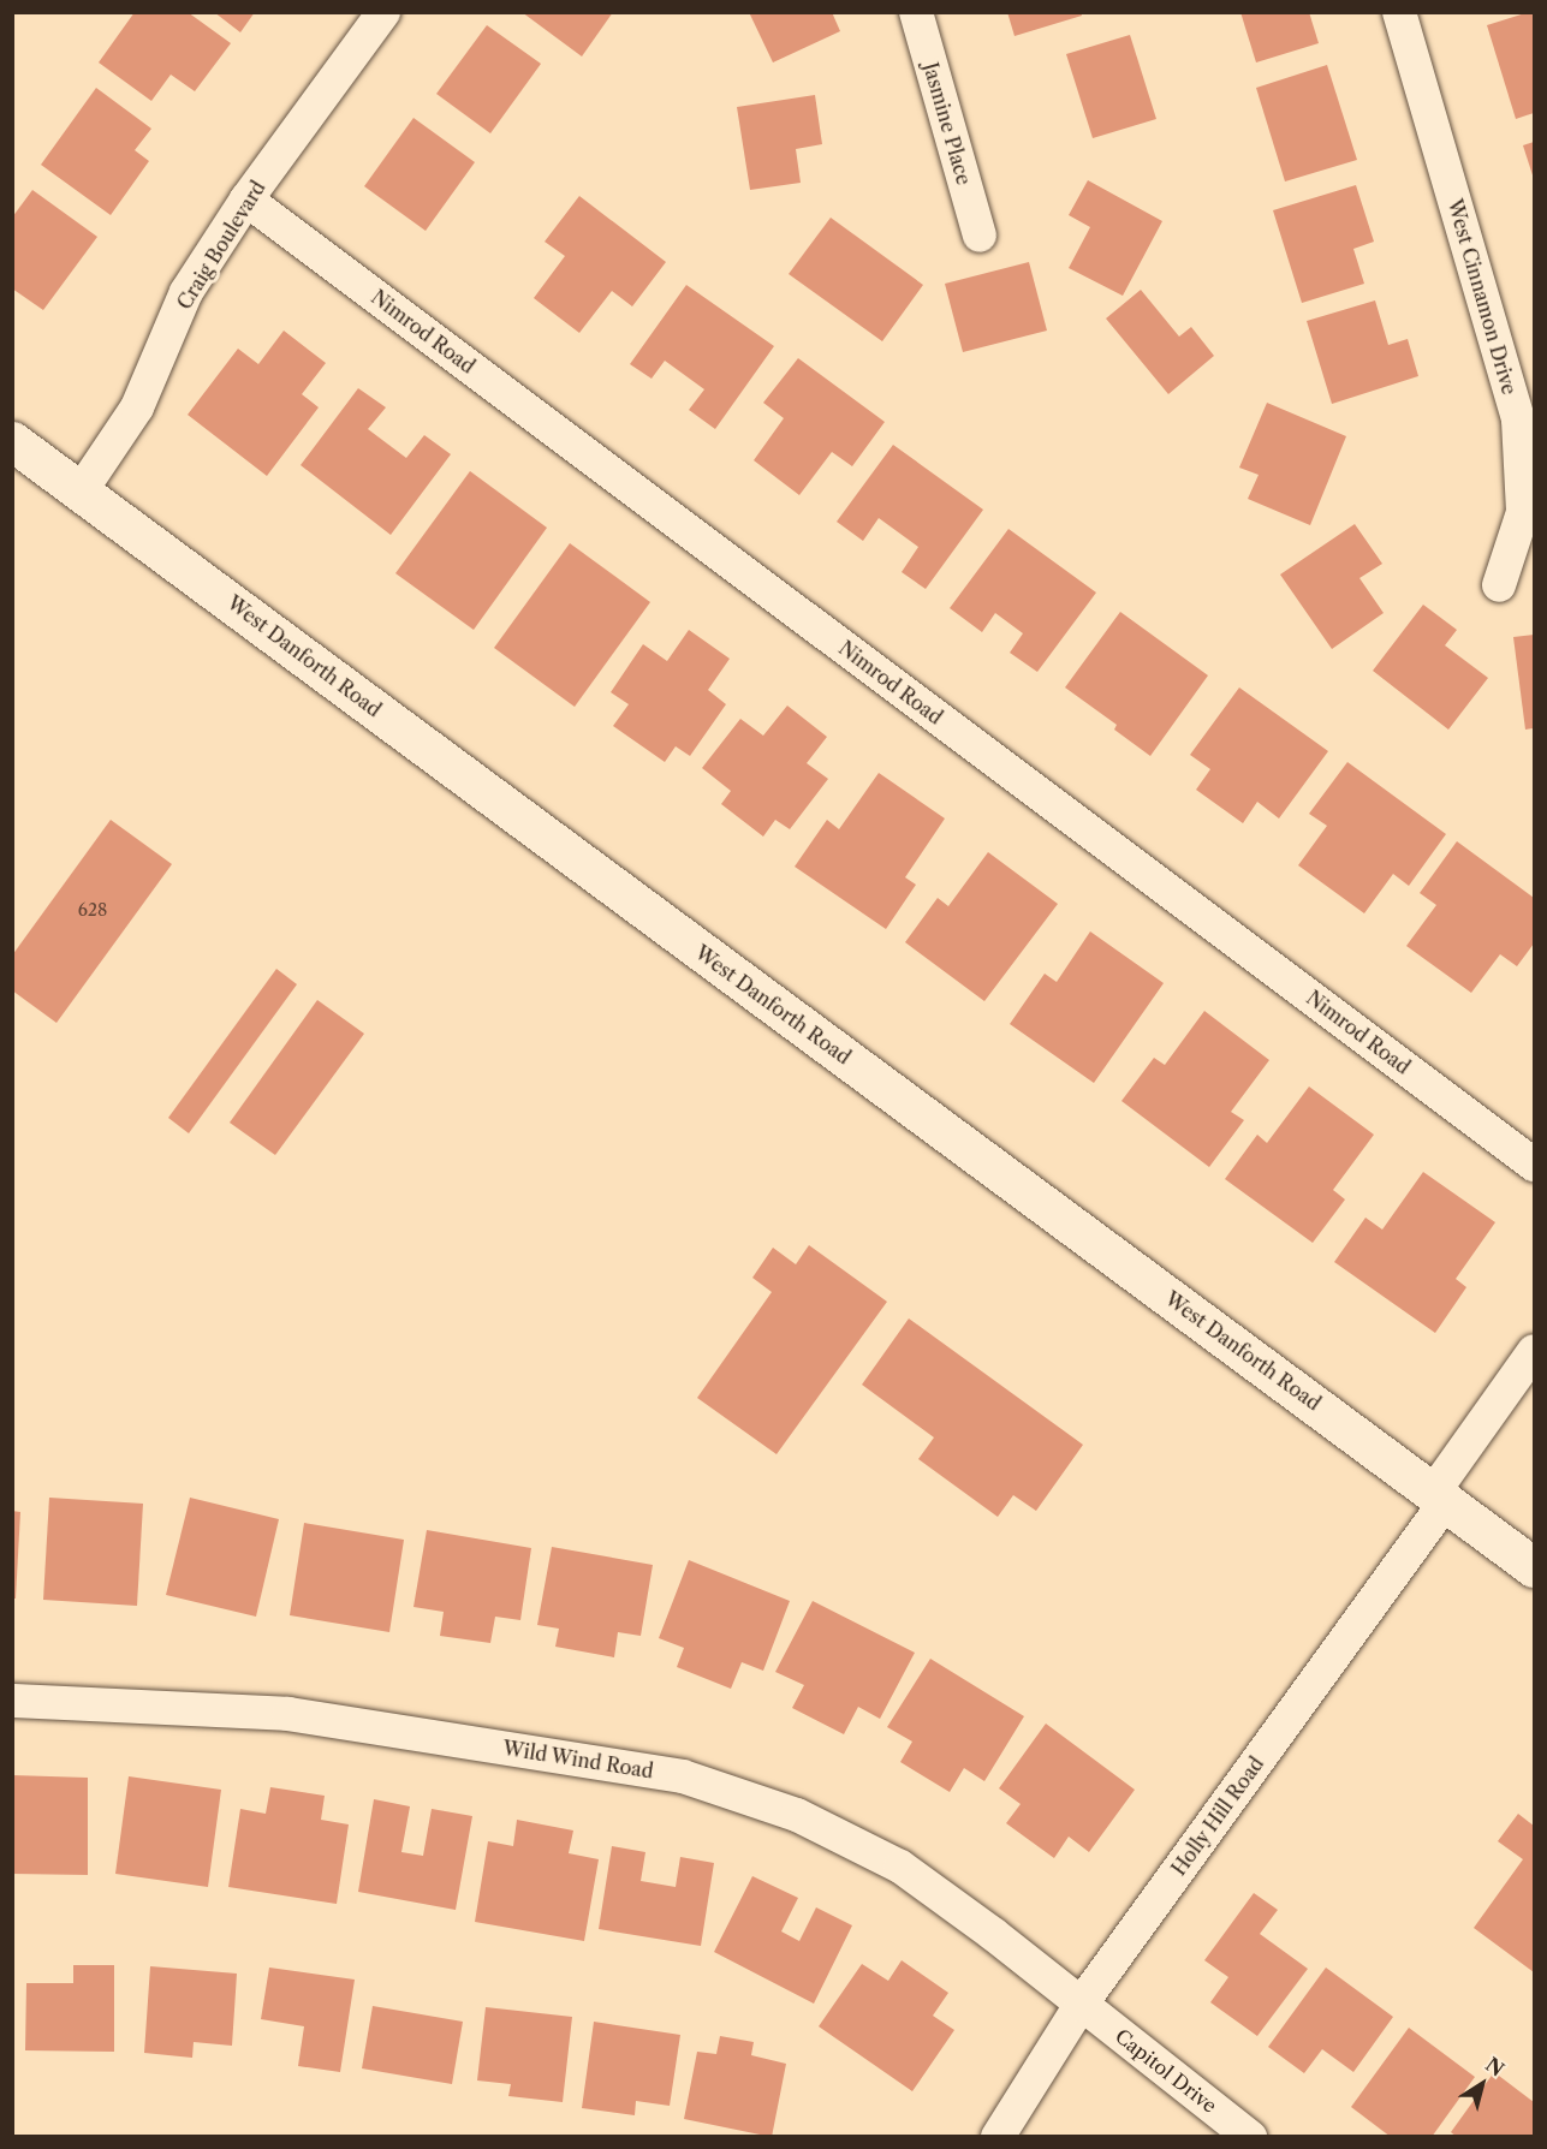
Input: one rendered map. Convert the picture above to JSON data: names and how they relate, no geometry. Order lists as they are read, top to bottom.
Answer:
{
  "streets": {
    "main road": ["West Danforth Road"],
    "street": [
      "Jasmine Place",
      "Craig Boulevard",
      "West Cinnamon Drive",
      "Nimrod Road",
      "Wild Wind Road",
      "Holly Hill Road",
      "Capitol Drive"
    ]
  },
  "crossings": [
    ["Craig Boulevard", "Nimrod Road"],
    ["Craig Boulevard", "West Danforth Road"],
    ["West Danforth Road", "Holly Hill Road"],
    ["Wild Wind Road", "Holly Hill Road"],
    ["Wild Wind Road", "Capitol Drive"],
    ["Holly Hill Road", "Capitol Drive"]
  ],
  "house_numbers": ["628"],
  "north": "top right"
}
